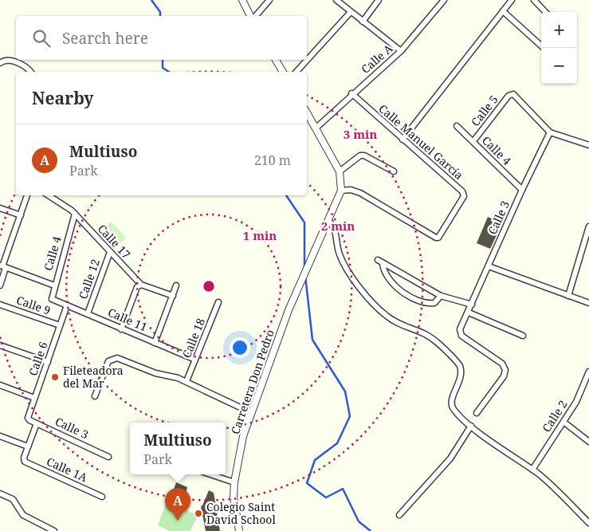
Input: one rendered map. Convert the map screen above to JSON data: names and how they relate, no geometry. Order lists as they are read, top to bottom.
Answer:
{
  "streets": {
    "street": [
      "Calle A",
      "Calle 5",
      "Calle Manuel García",
      "Calle 4",
      "Calle 3",
      "Calle 17",
      "Calle 12",
      "Calle 9",
      "Calle 11",
      "Calle 18",
      "Calle 6",
      "Carretera Don Pedro",
      "Calle 2",
      "Calle 1A"
    ]
  },
  "crossings": [
    ["Calle A", "Calle Manuel García"],
    ["Calle 5", "Calle 4"],
    ["Calle 5", "Calle 3"],
    ["Calle 4", "Calle 3"],
    ["Calle 4", "Calle 17"],
    ["Calle 4", "Calle 11"],
    ["Calle 3", "Calle 6"],
    ["Calle 17", "Calle 12"],
    ["Calle 12", "Calle 11"],
    ["Calle 9", "Calle 6"],
    ["Calle 11", "Calle 18"],
    ["Calle 11", "Calle 6"]
  ],
  "places": ["Fileteadora del Mar", "Colegio Saint David School"],
  "page": {
    "map_buttons": ["+", "−"],
    "search": "Search here",
    "heading": "Nearby",
    "list": [
      {
        "mark": "A",
        "name": "Multiuso",
        "note": "Park",
        "value": "210 m"
      }
    ],
    "popup": ["Multiuso", "Park"],
    "pins": "A"
  },
  "rings": ["3 min", "2 min", "1 min"]
}
